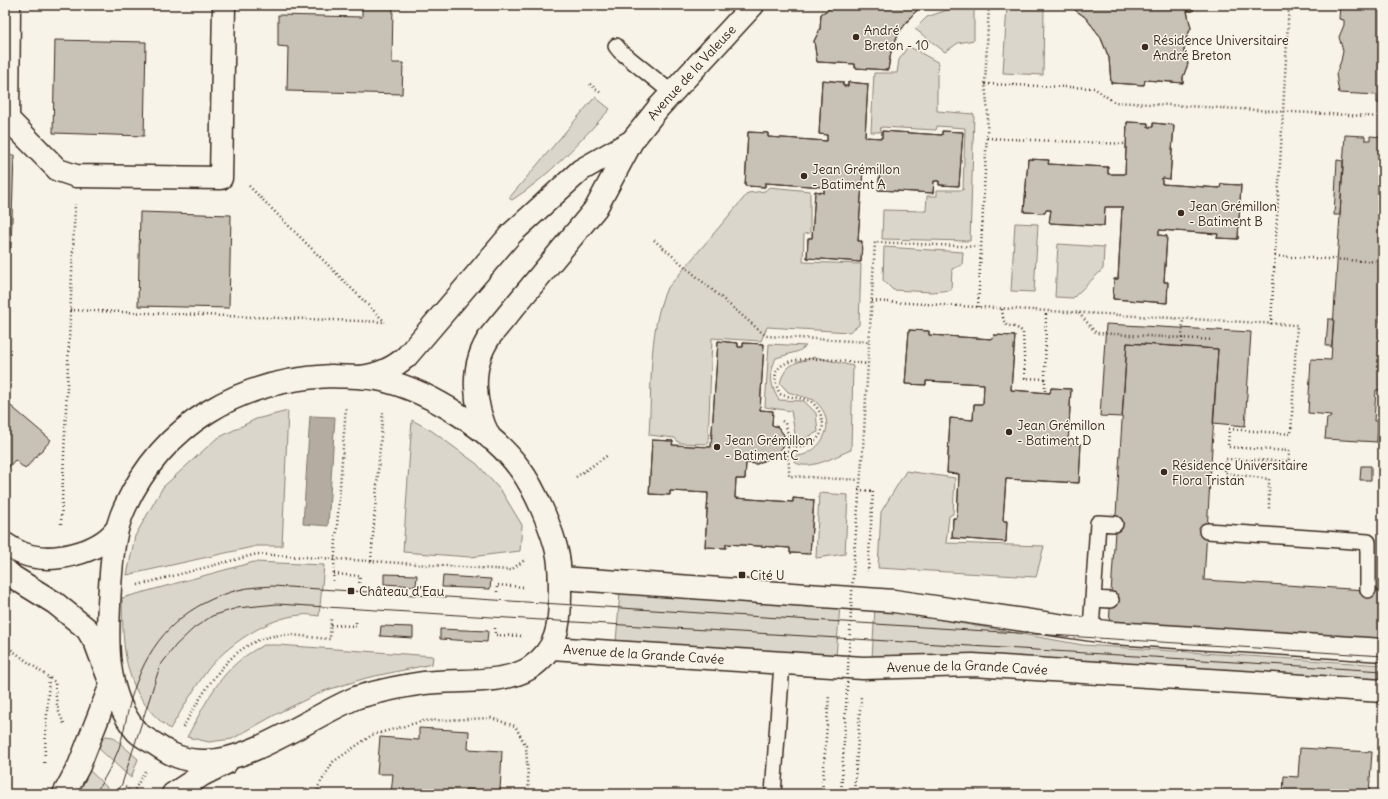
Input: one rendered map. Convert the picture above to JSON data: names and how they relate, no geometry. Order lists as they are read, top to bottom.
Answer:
{
  "streets": {
    "main road": ["Avenue de la Valeuse", "Avenue de la Grande Cavée"]
  },
  "places": {
    "other": [
      "André Breton - 10",
      "Résidence Universitaire André Breton",
      "Jean Grémillon - Batiment A",
      "Jean Grémillon - Batiment B",
      "Jean Grémillon - Batiment D",
      "Jean Grémillon - Batiment C",
      "Résidence Universitaire Flora Tristan"
    ],
    "transit": ["Cité U", "Château d'Eau"]
  }
}
